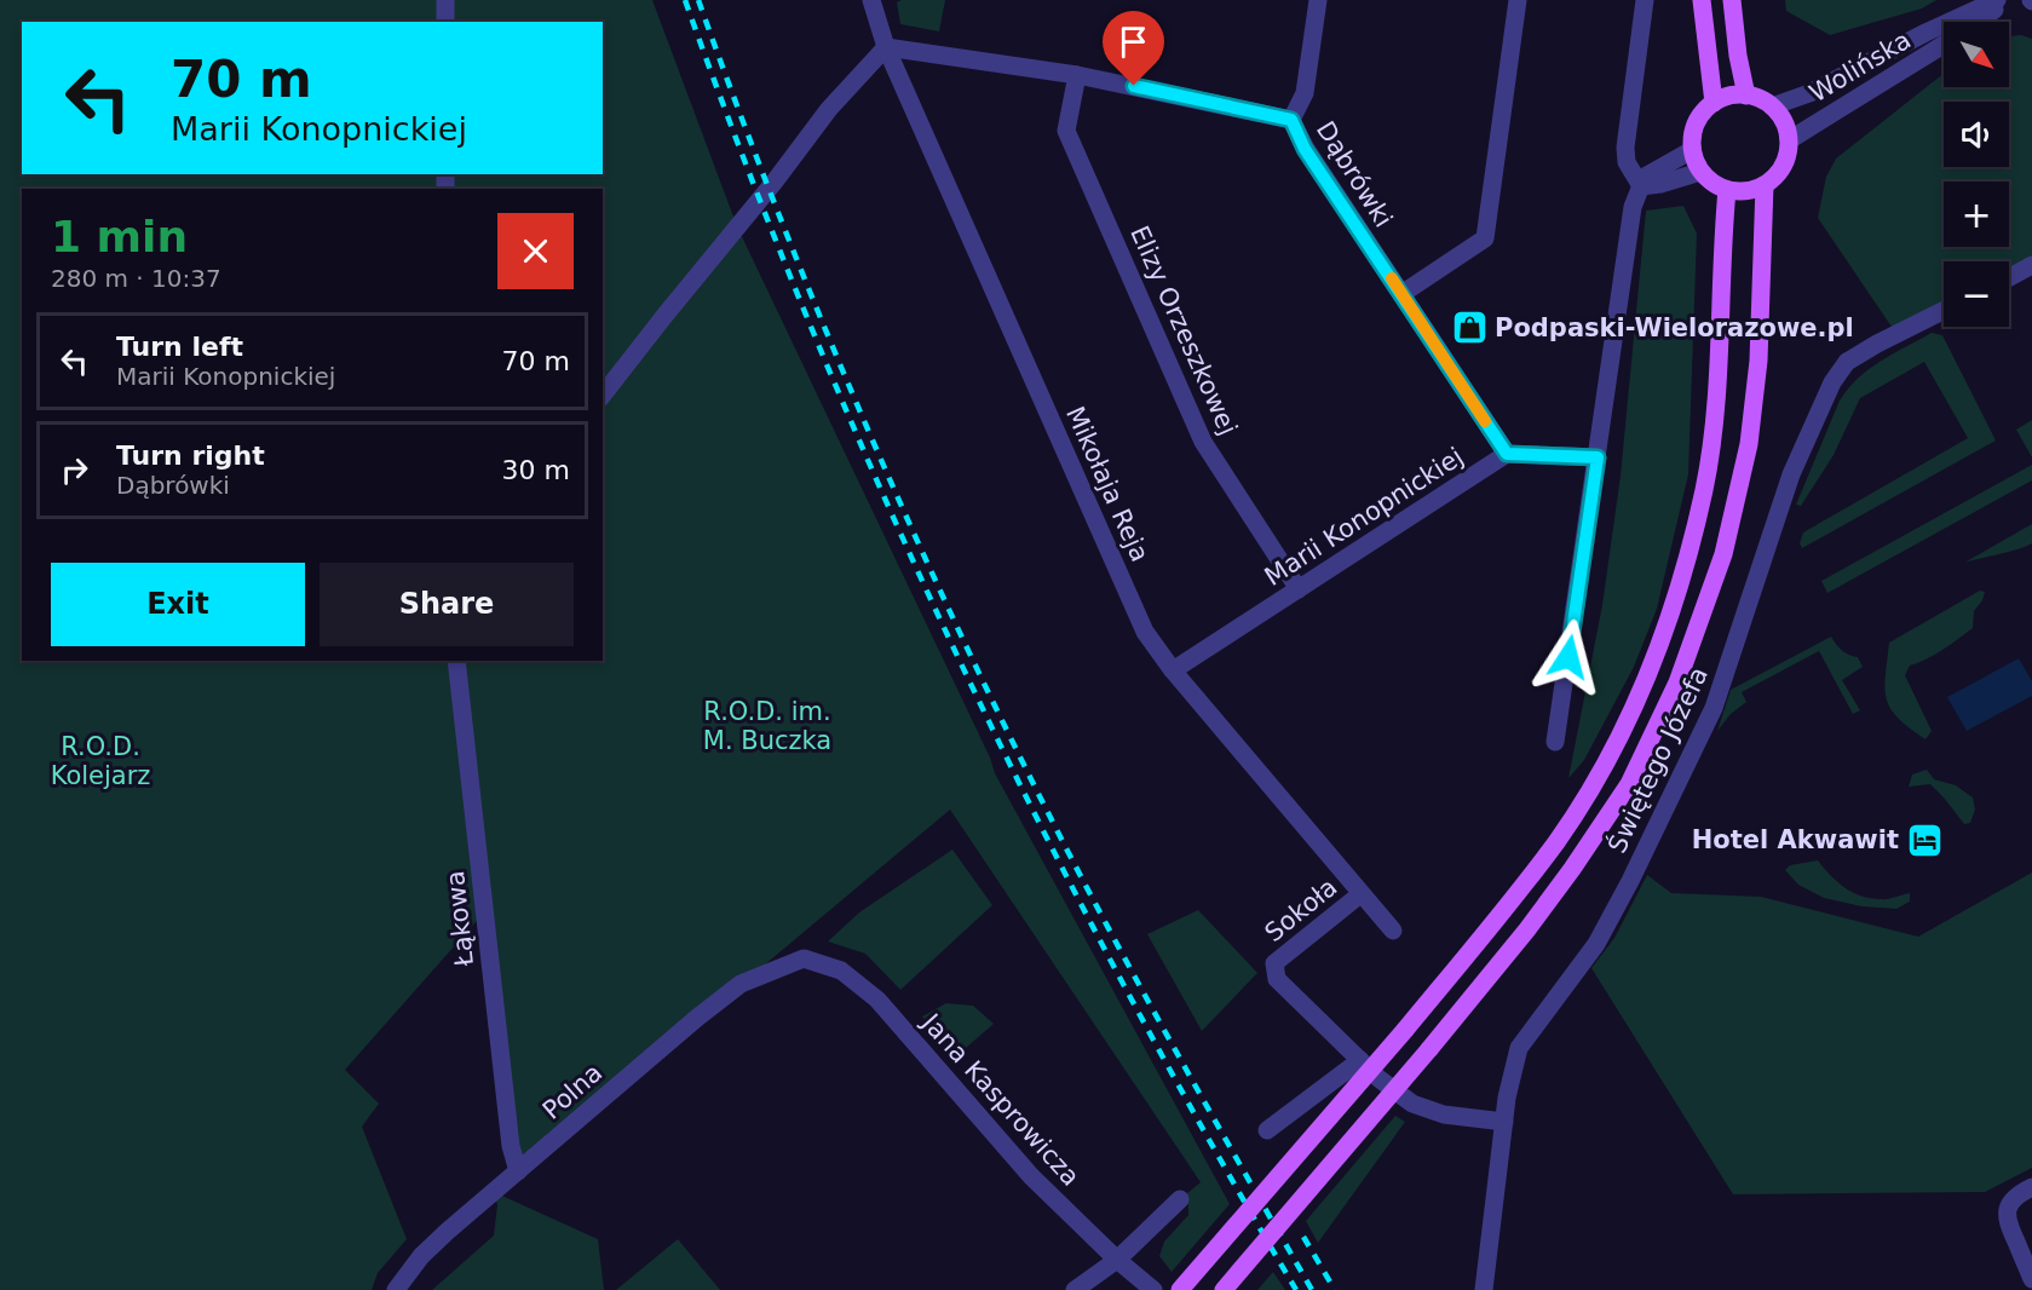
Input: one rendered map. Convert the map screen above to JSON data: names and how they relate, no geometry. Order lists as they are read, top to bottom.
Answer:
{
  "streets": {
    "street": [
      "Wolińska",
      "Dąbrówki",
      "Elizy Orzeszkowej",
      "Mikołaja Reja",
      "Marii Konopnickiej",
      "Świętego Józefa",
      "Sokoła",
      "Łąkowa",
      "Polna",
      "Jana Kasprowicza"
    ]
  },
  "crossings": [
    ["Dąbrówki", "Elizy Orzeszkowej"],
    ["Dąbrówki", "Mikołaja Reja"],
    ["Dąbrówki", "Marii Konopnickiej"],
    ["Elizy Orzeszkowej", "Marii Konopnickiej"],
    ["Mikołaja Reja", "Marii Konopnickiej"],
    ["Mikołaja Reja", "Sokoła"],
    ["Świętego Józefa", "Sokoła"],
    ["Łąkowa", "Polna"],
    ["Polna", "Jana Kasprowicza"]
  ],
  "parks": ["R.O.D. im. M. Buczka", "R.O.D. Kolejarz"],
  "places": {
    "shop": ["Podpaski-Wielorazowe.pl"],
    "hotel": ["Hotel Akwawit"]
  },
  "north": "bottom right",
  "page": {
    "map_buttons": ["+", "−"],
    "turn": ["70 m", "Marii Konopnickiej"],
    "heading": ["1 min", "280 m · 10:37"],
    "list": [
      {
        "name": "Turn left",
        "note": "Marii Konopnickiej",
        "value": "70 m"
      },
      {
        "name": "Turn right",
        "note": "Dąbrówki",
        "value": "30 m"
      }
    ],
    "buttons": ["Exit", "Share"]
  }
}
